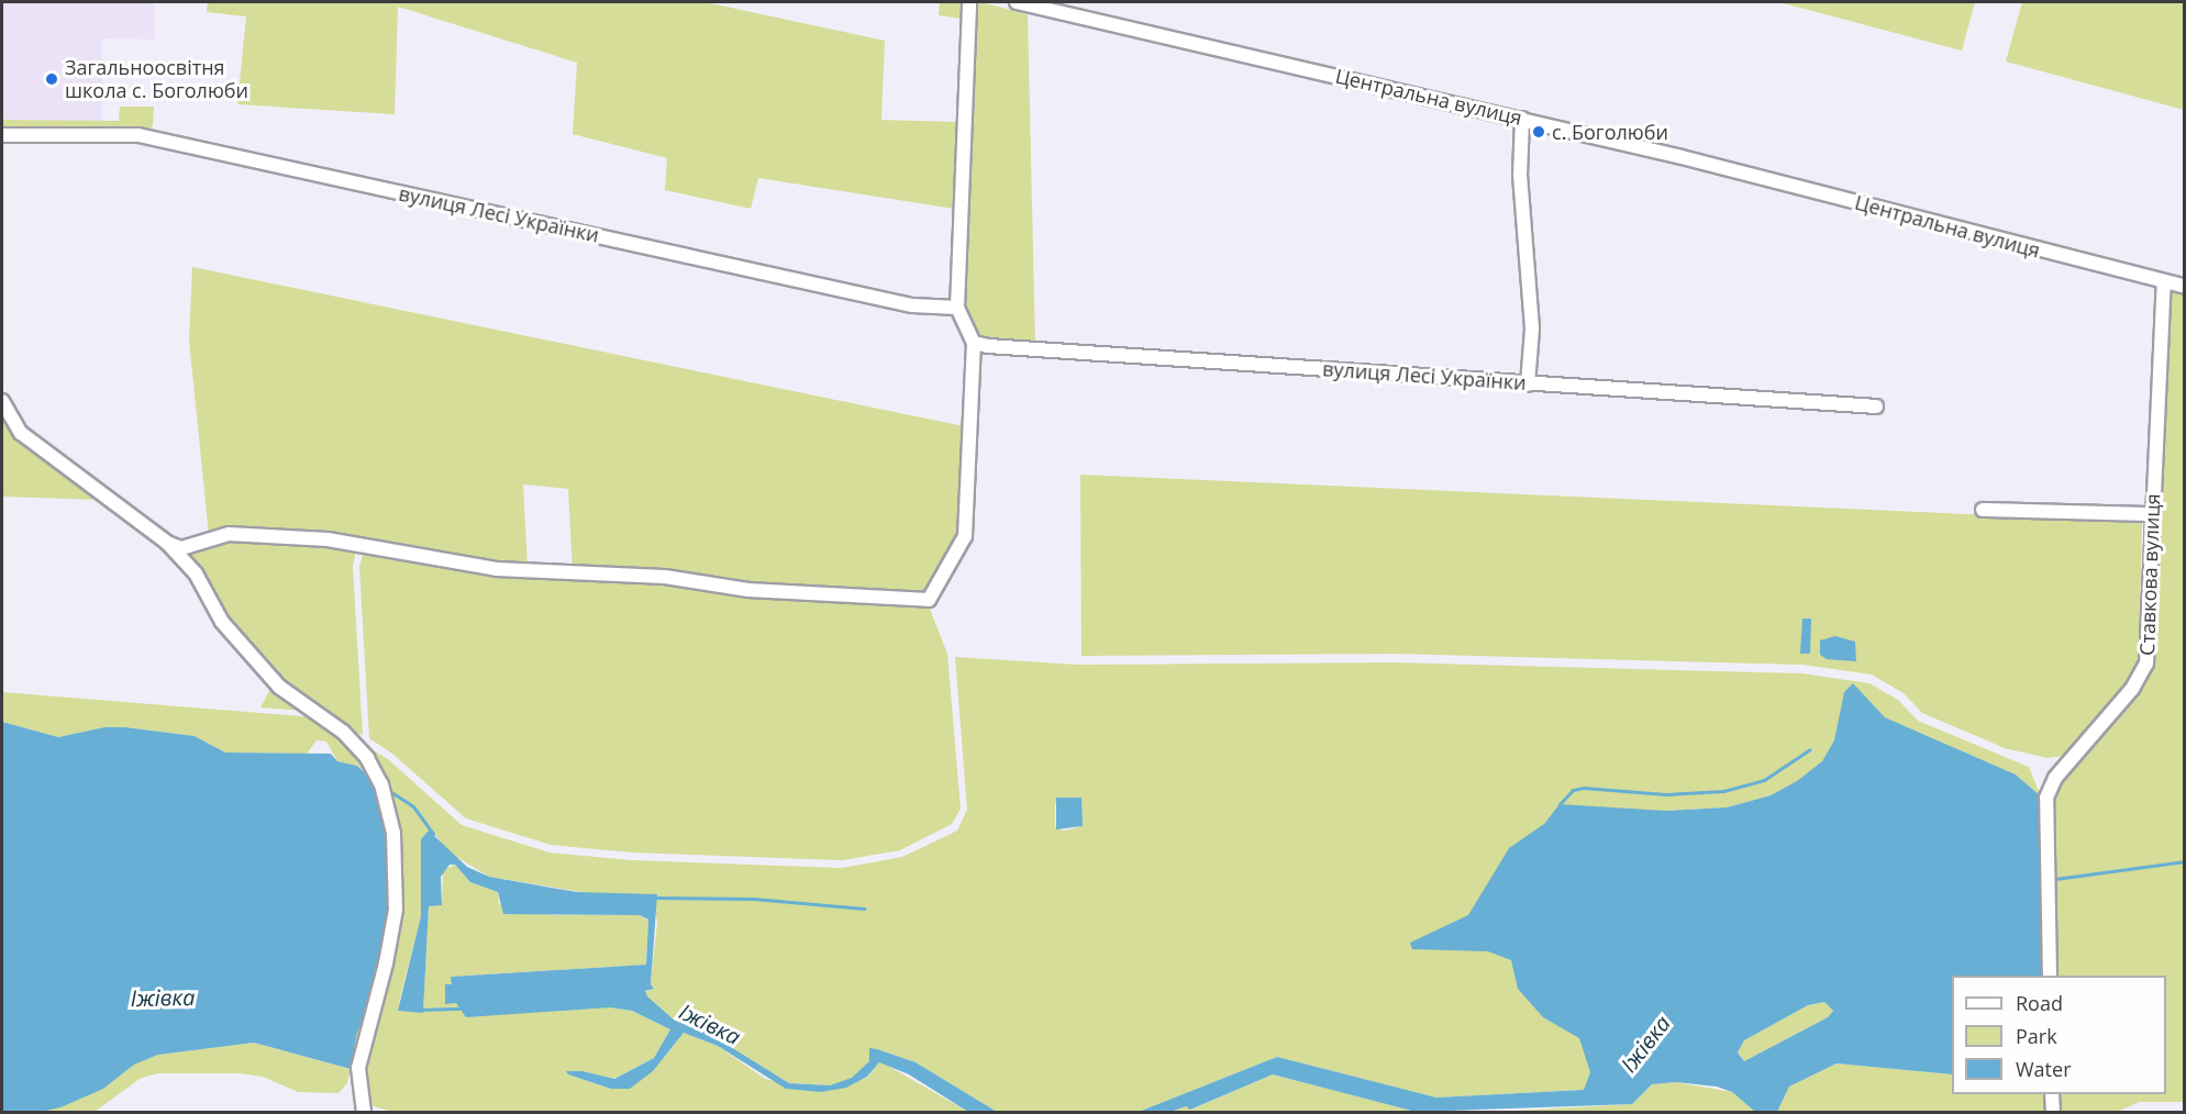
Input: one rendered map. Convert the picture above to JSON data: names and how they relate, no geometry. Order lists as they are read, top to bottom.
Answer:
{
  "streets": {
    "street": ["Центральна вулиця", "вулиця Лесі Українки", "Ставкова вулиця"]
  },
  "crossings": [
    ["Центральна вулиця", "Ставкова вулиця"]
  ],
  "water": ["Іжівка"],
  "places": ["Загальноосвітня школа с. Боголюби", "с. Боголюби"],
  "legend": ["Road", "Park", "Water"]
}
